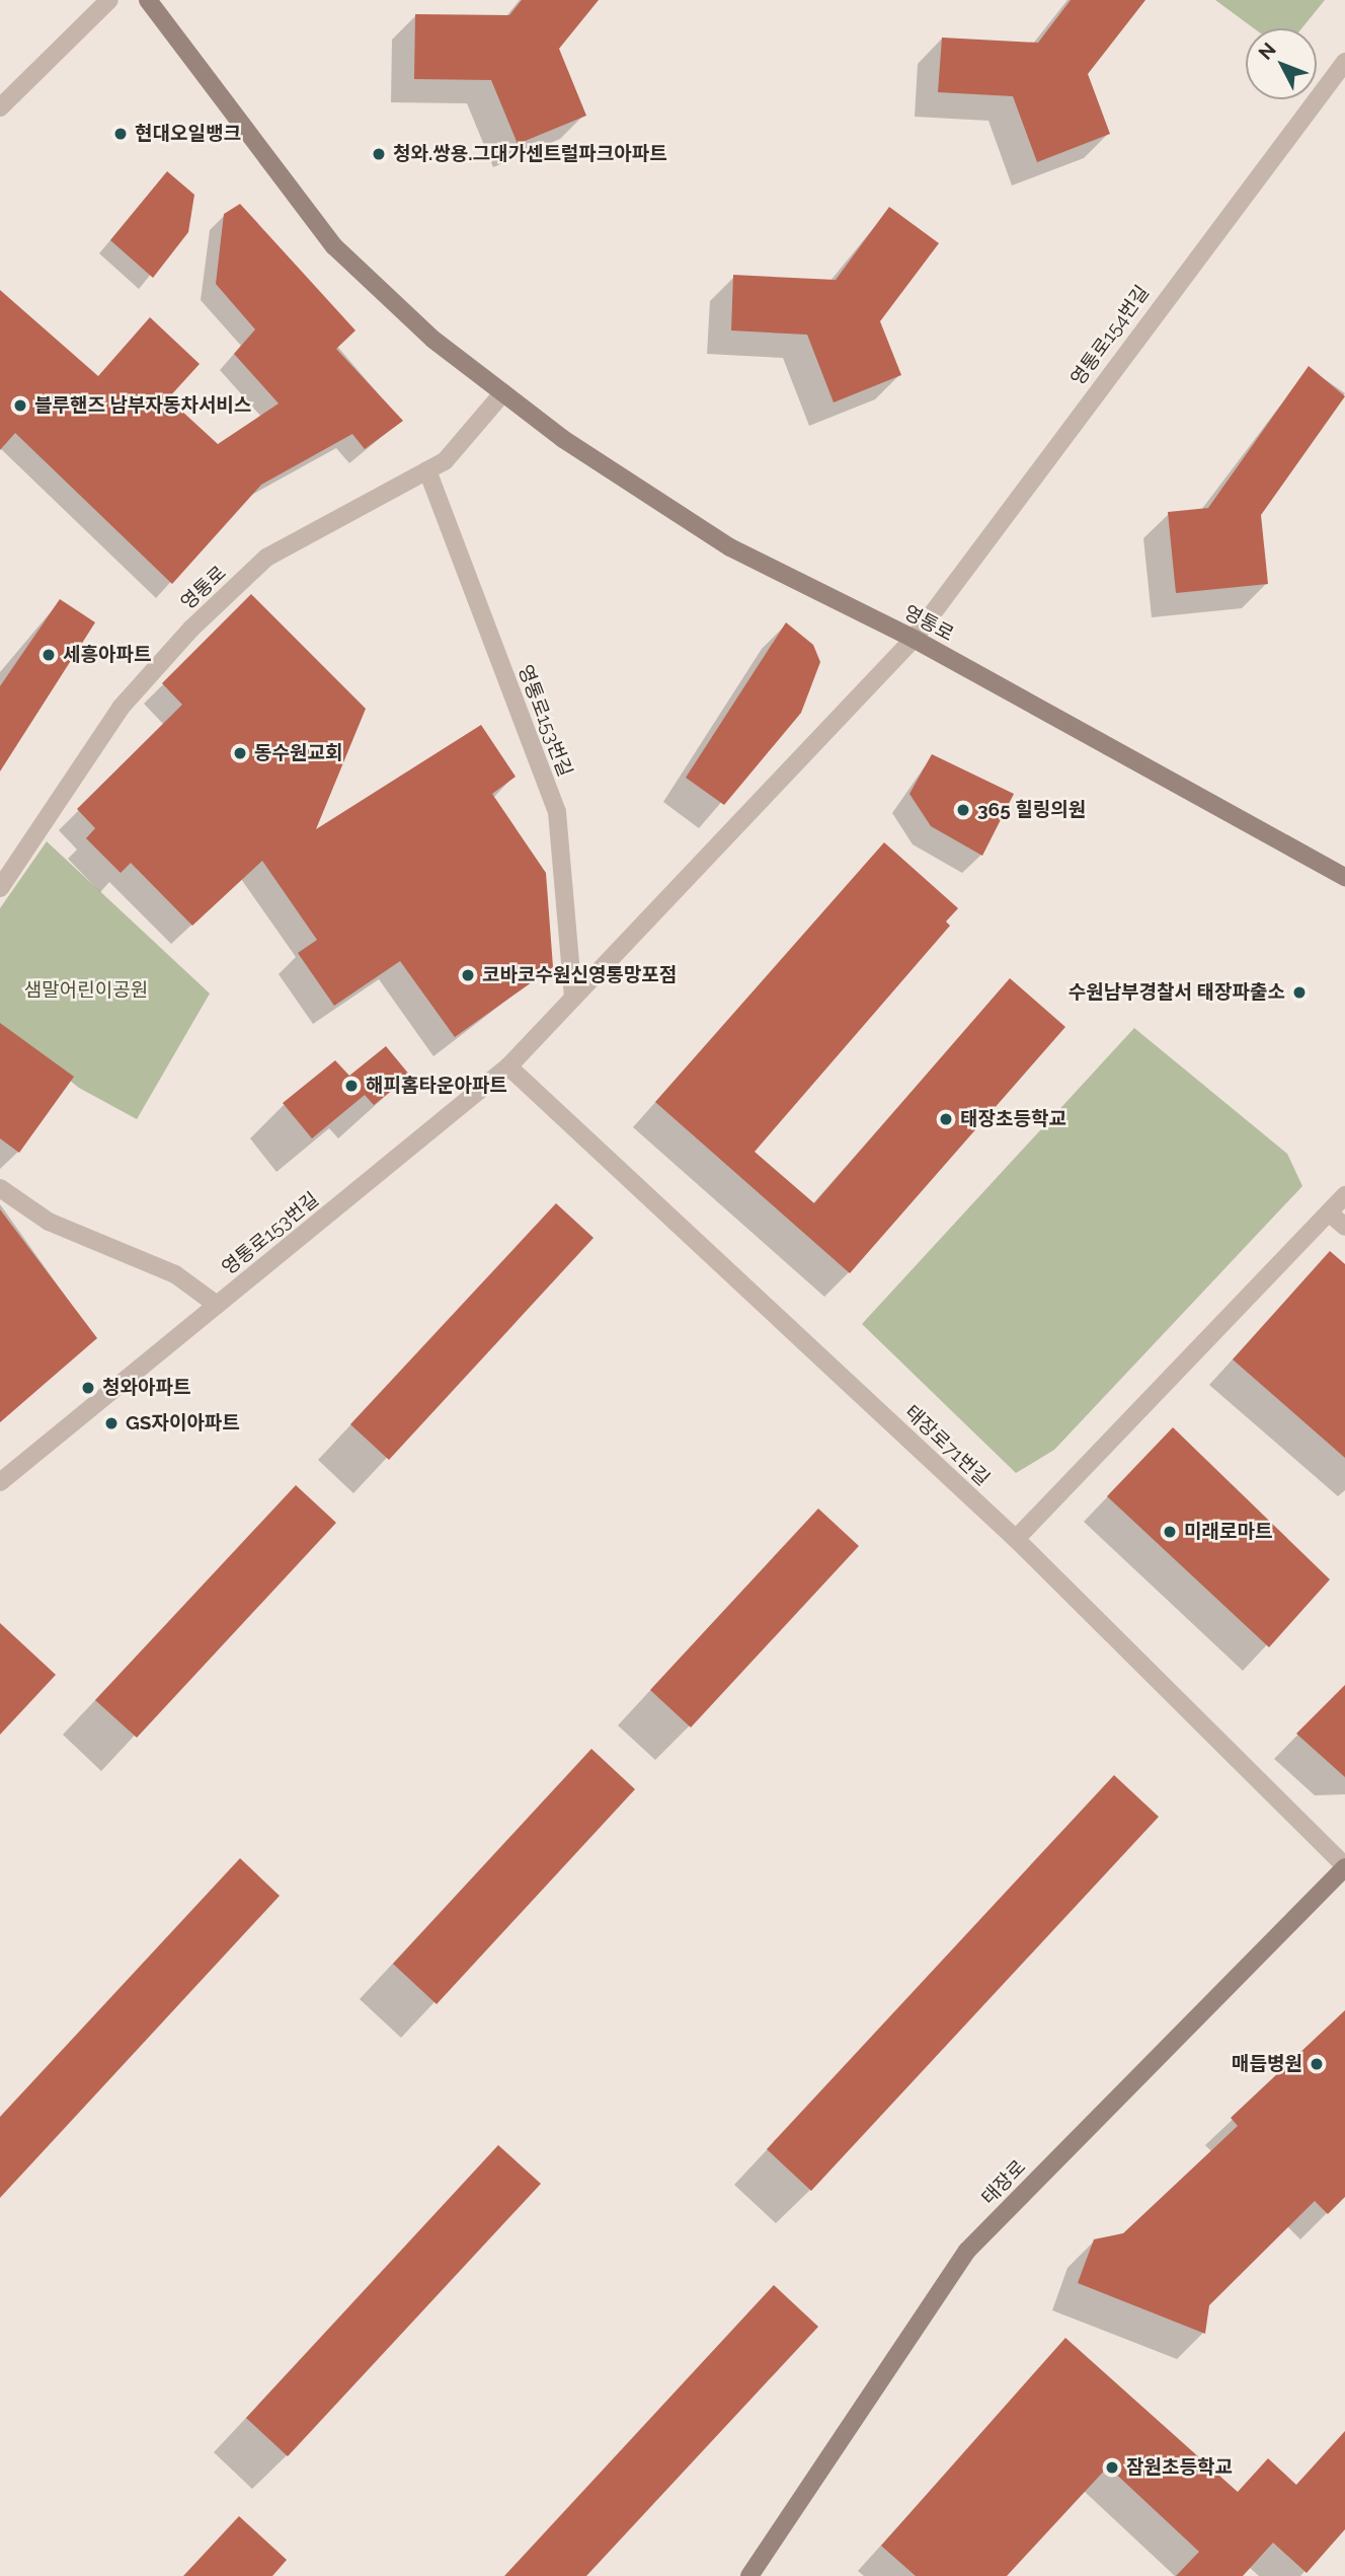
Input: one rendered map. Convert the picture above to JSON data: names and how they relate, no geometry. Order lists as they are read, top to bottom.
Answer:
{
  "streets": {
    "main road": ["영통로", "태장로"],
    "street": ["영통로154번길", "영통로153번길", "태장로71번길"]
  },
  "crossings": [
    ["영통로154번길", "영통로"],
    ["영통로154번길", "영통로153번길"],
    ["영통로", "영통로153번길"],
    ["영통로153번길", "태장로71번길"],
    ["태장로71번길", "태장로"]
  ],
  "parks": ["샘말어린이공원"],
  "places": [
    "현대오일뱅크",
    "청와.쌍용.그대가센트럴파크아파트",
    "블루핸즈 남부자동차서비스",
    "세흥아파트",
    "동수원교회",
    "365 힐링의원",
    "코바코수원신영통망포점",
    "수원남부경찰서 태장파출소",
    "해피홈타운아파트",
    "태장초등학교",
    "청와아파트",
    "GS자이아파트",
    "미래로마트",
    "매듭병원",
    "잠원초등학교"
  ],
  "north": "top left"
}
